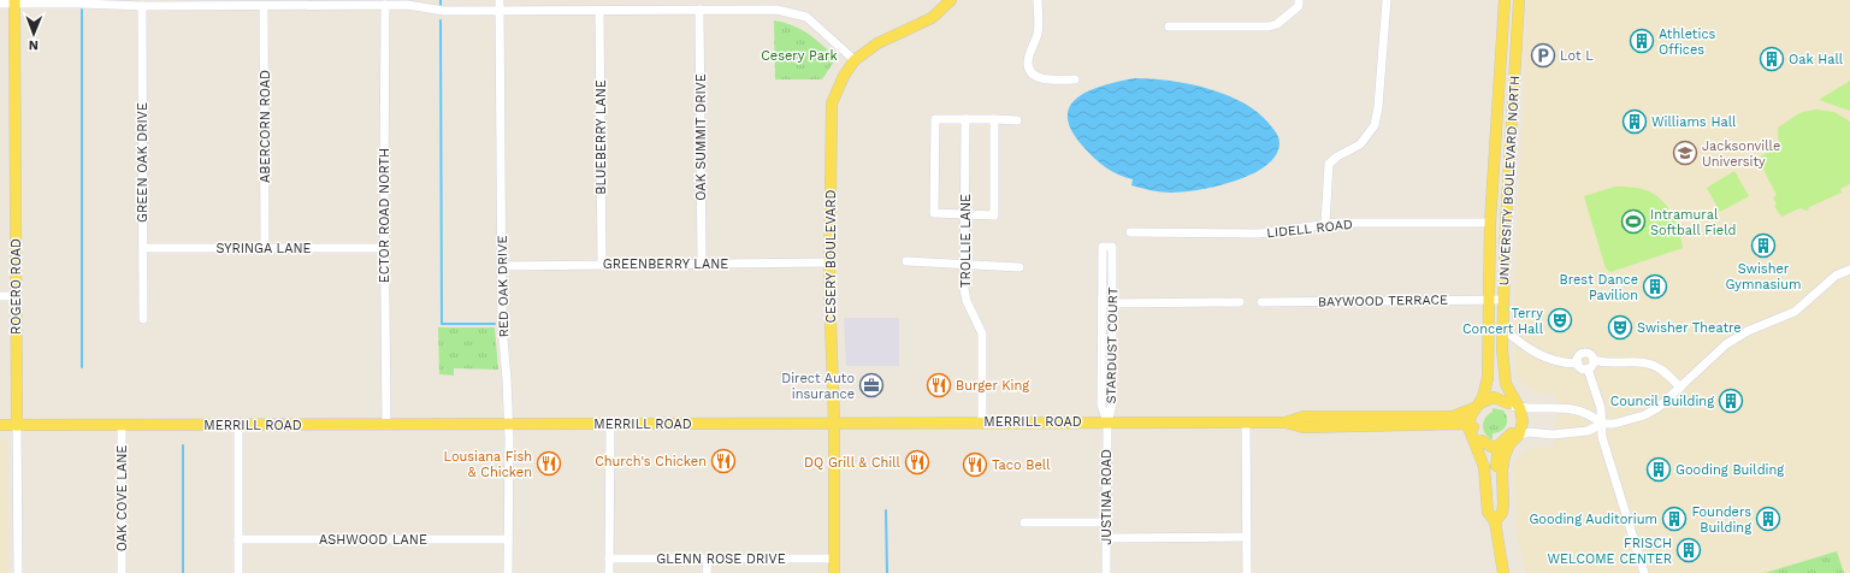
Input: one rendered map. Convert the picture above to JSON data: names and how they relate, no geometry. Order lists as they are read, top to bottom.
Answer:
{
  "streets": {
    "main road": [
      "UNIVERSITY BOULEVARD NORTH",
      "CESERY BOULEVARD",
      "ROGERO ROAD",
      "MERRILL ROAD"
    ],
    "street": [
      "ABERCORN ROAD",
      "BLUEBERRY LANE",
      "OAK SUMMIT DRIVE",
      "GREEN OAK DRIVE",
      "ECTOR ROAD NORTH",
      "LIDELL ROAD",
      "TROLLIE LANE",
      "SYRINGA LANE",
      "GREENBERRY LANE",
      "RED OAK DRIVE",
      "BAYWOOD TERRACE",
      "STARDUST COURT",
      "JUSTINA ROAD",
      "OAK COVE LANE",
      "ASHWOOD LANE",
      "GLENN ROSE DRIVE"
    ]
  },
  "crossings": [
    ["ABERCORN ROAD", "SYRINGA LANE"],
    ["BLUEBERRY LANE", "GREENBERRY LANE"],
    ["OAK SUMMIT DRIVE", "GREENBERRY LANE"],
    ["GREEN OAK DRIVE", "SYRINGA LANE"],
    ["UNIVERSITY BOULEVARD NORTH", "LIDELL ROAD"],
    ["UNIVERSITY BOULEVARD NORTH", "BAYWOOD TERRACE"],
    ["UNIVERSITY BOULEVARD NORTH", "MERRILL ROAD"],
    ["ECTOR ROAD NORTH", "SYRINGA LANE"],
    ["ECTOR ROAD NORTH", "MERRILL ROAD"],
    ["TROLLIE LANE", "MERRILL ROAD"],
    ["CESERY BOULEVARD", "GREENBERRY LANE"],
    ["CESERY BOULEVARD", "MERRILL ROAD"],
    ["CESERY BOULEVARD", "GLENN ROSE DRIVE"],
    ["GREENBERRY LANE", "RED OAK DRIVE"],
    ["ROGERO ROAD", "MERRILL ROAD"],
    ["RED OAK DRIVE", "MERRILL ROAD"],
    ["RED OAK DRIVE", "ASHWOOD LANE"],
    ["STARDUST COURT", "MERRILL ROAD"],
    ["STARDUST COURT", "JUSTINA ROAD"],
    ["MERRILL ROAD", "JUSTINA ROAD"],
    ["MERRILL ROAD", "OAK COVE LANE"]
  ],
  "parks": ["Cesery Park"],
  "places": {
    "building": [
      "Athletics Offices",
      "Oak Hall",
      "Williams Hall",
      "Swisher Gymnasium",
      "Brest Dance Pavilion",
      "Council Building",
      "Gooding Building",
      "Gooding Auditorium",
      "Founders Building",
      "FRISCH WELCOME CENTER"
    ],
    "parking": ["Lot L"],
    "school or university": ["Jacksonville University"],
    "sports": ["Intramural Softball Field"],
    "theatre": ["Terry Concert Hall", "Swisher Theatre"],
    "office": ["Direct Auto insurance"],
    "restaurant": [
      "Burger King",
      "Church's Chicken",
      "DQ Grill & Chill",
      "Lousiana Fish & Chicken",
      "Taco Bell"
    ]
  },
  "north": "bottom"
}
